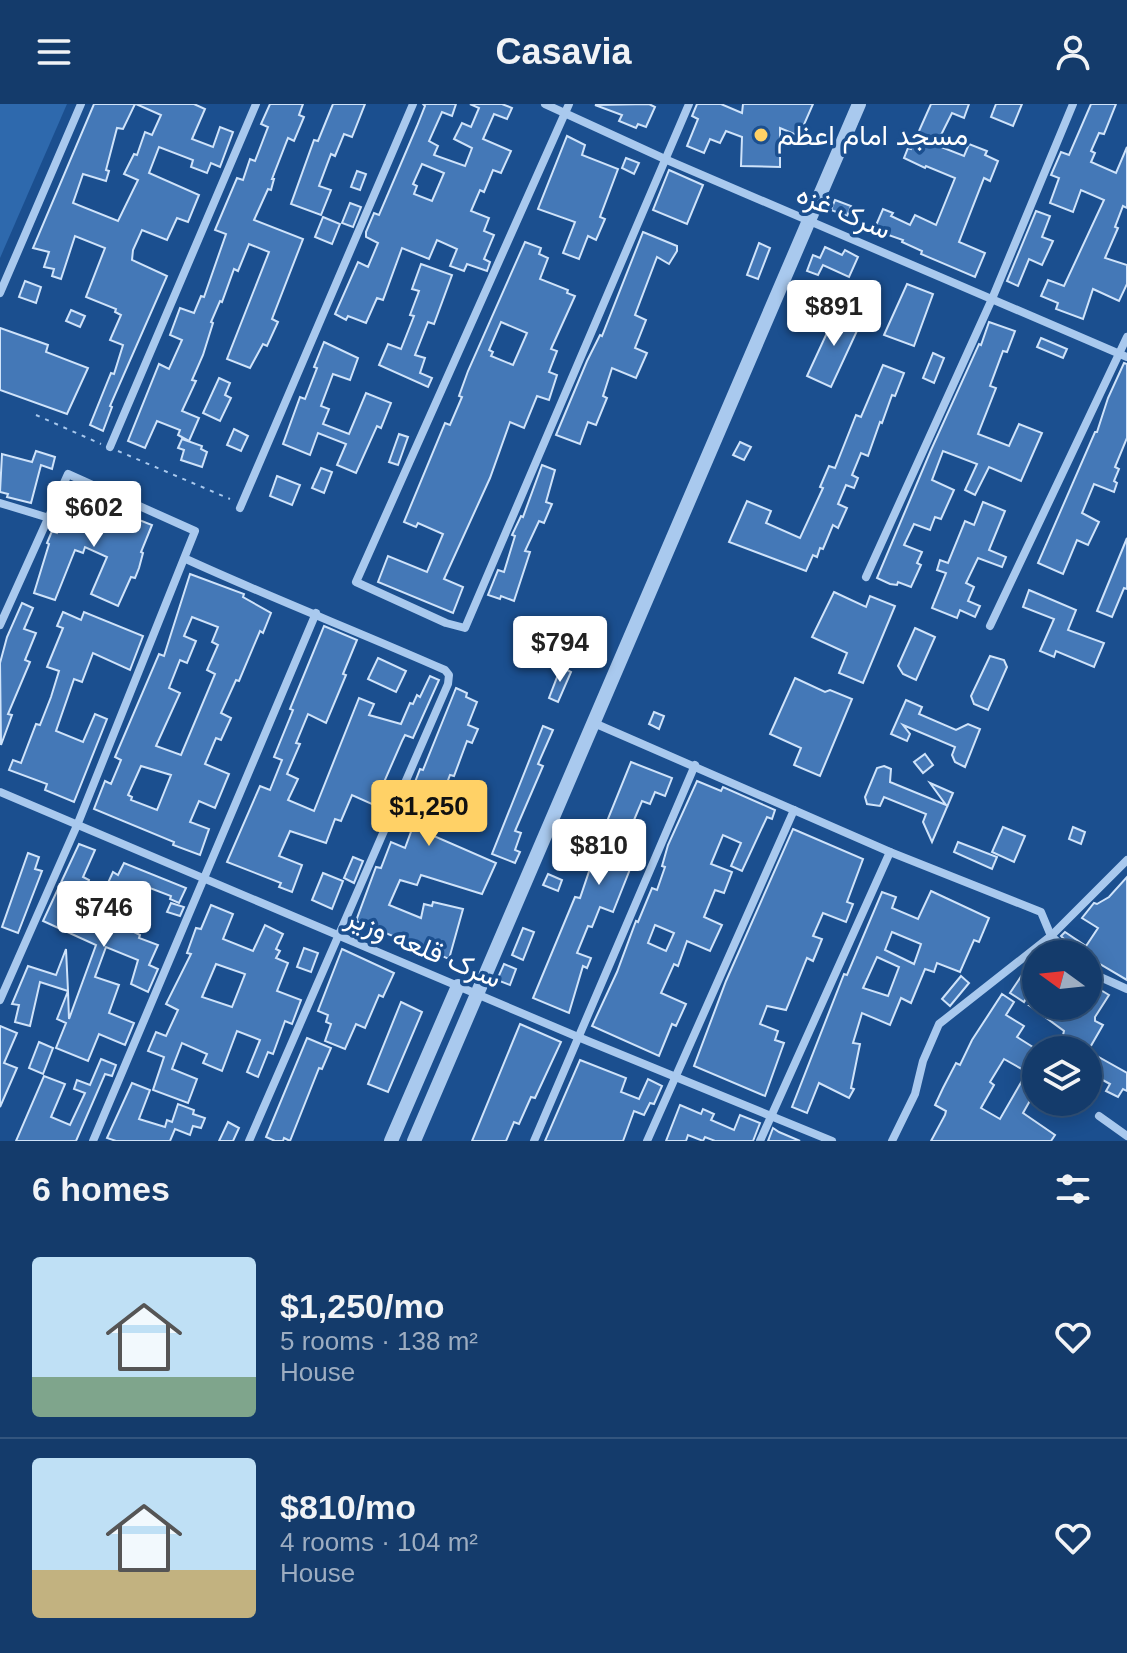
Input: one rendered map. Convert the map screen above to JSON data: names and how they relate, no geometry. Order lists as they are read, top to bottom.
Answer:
{
  "streets": {
    "street": ["سرک غزه", "سرک قلعه وزیر"]
  },
  "places": ["مسجد امام اعظم"],
  "north": "left",
  "page": {
    "header": "Casavia",
    "price": [
      "$891",
      "$602",
      "$794",
      "$1,250",
      "$810",
      "$746"
    ],
    "heading": "6 homes",
    "list": [
      {
        "name": "$1,250/mo",
        "note": "5 rooms · 138 m² · House"
      },
      {
        "name": "$810/mo",
        "note": "4 rooms · 104 m² · House"
      }
    ]
  }
}
